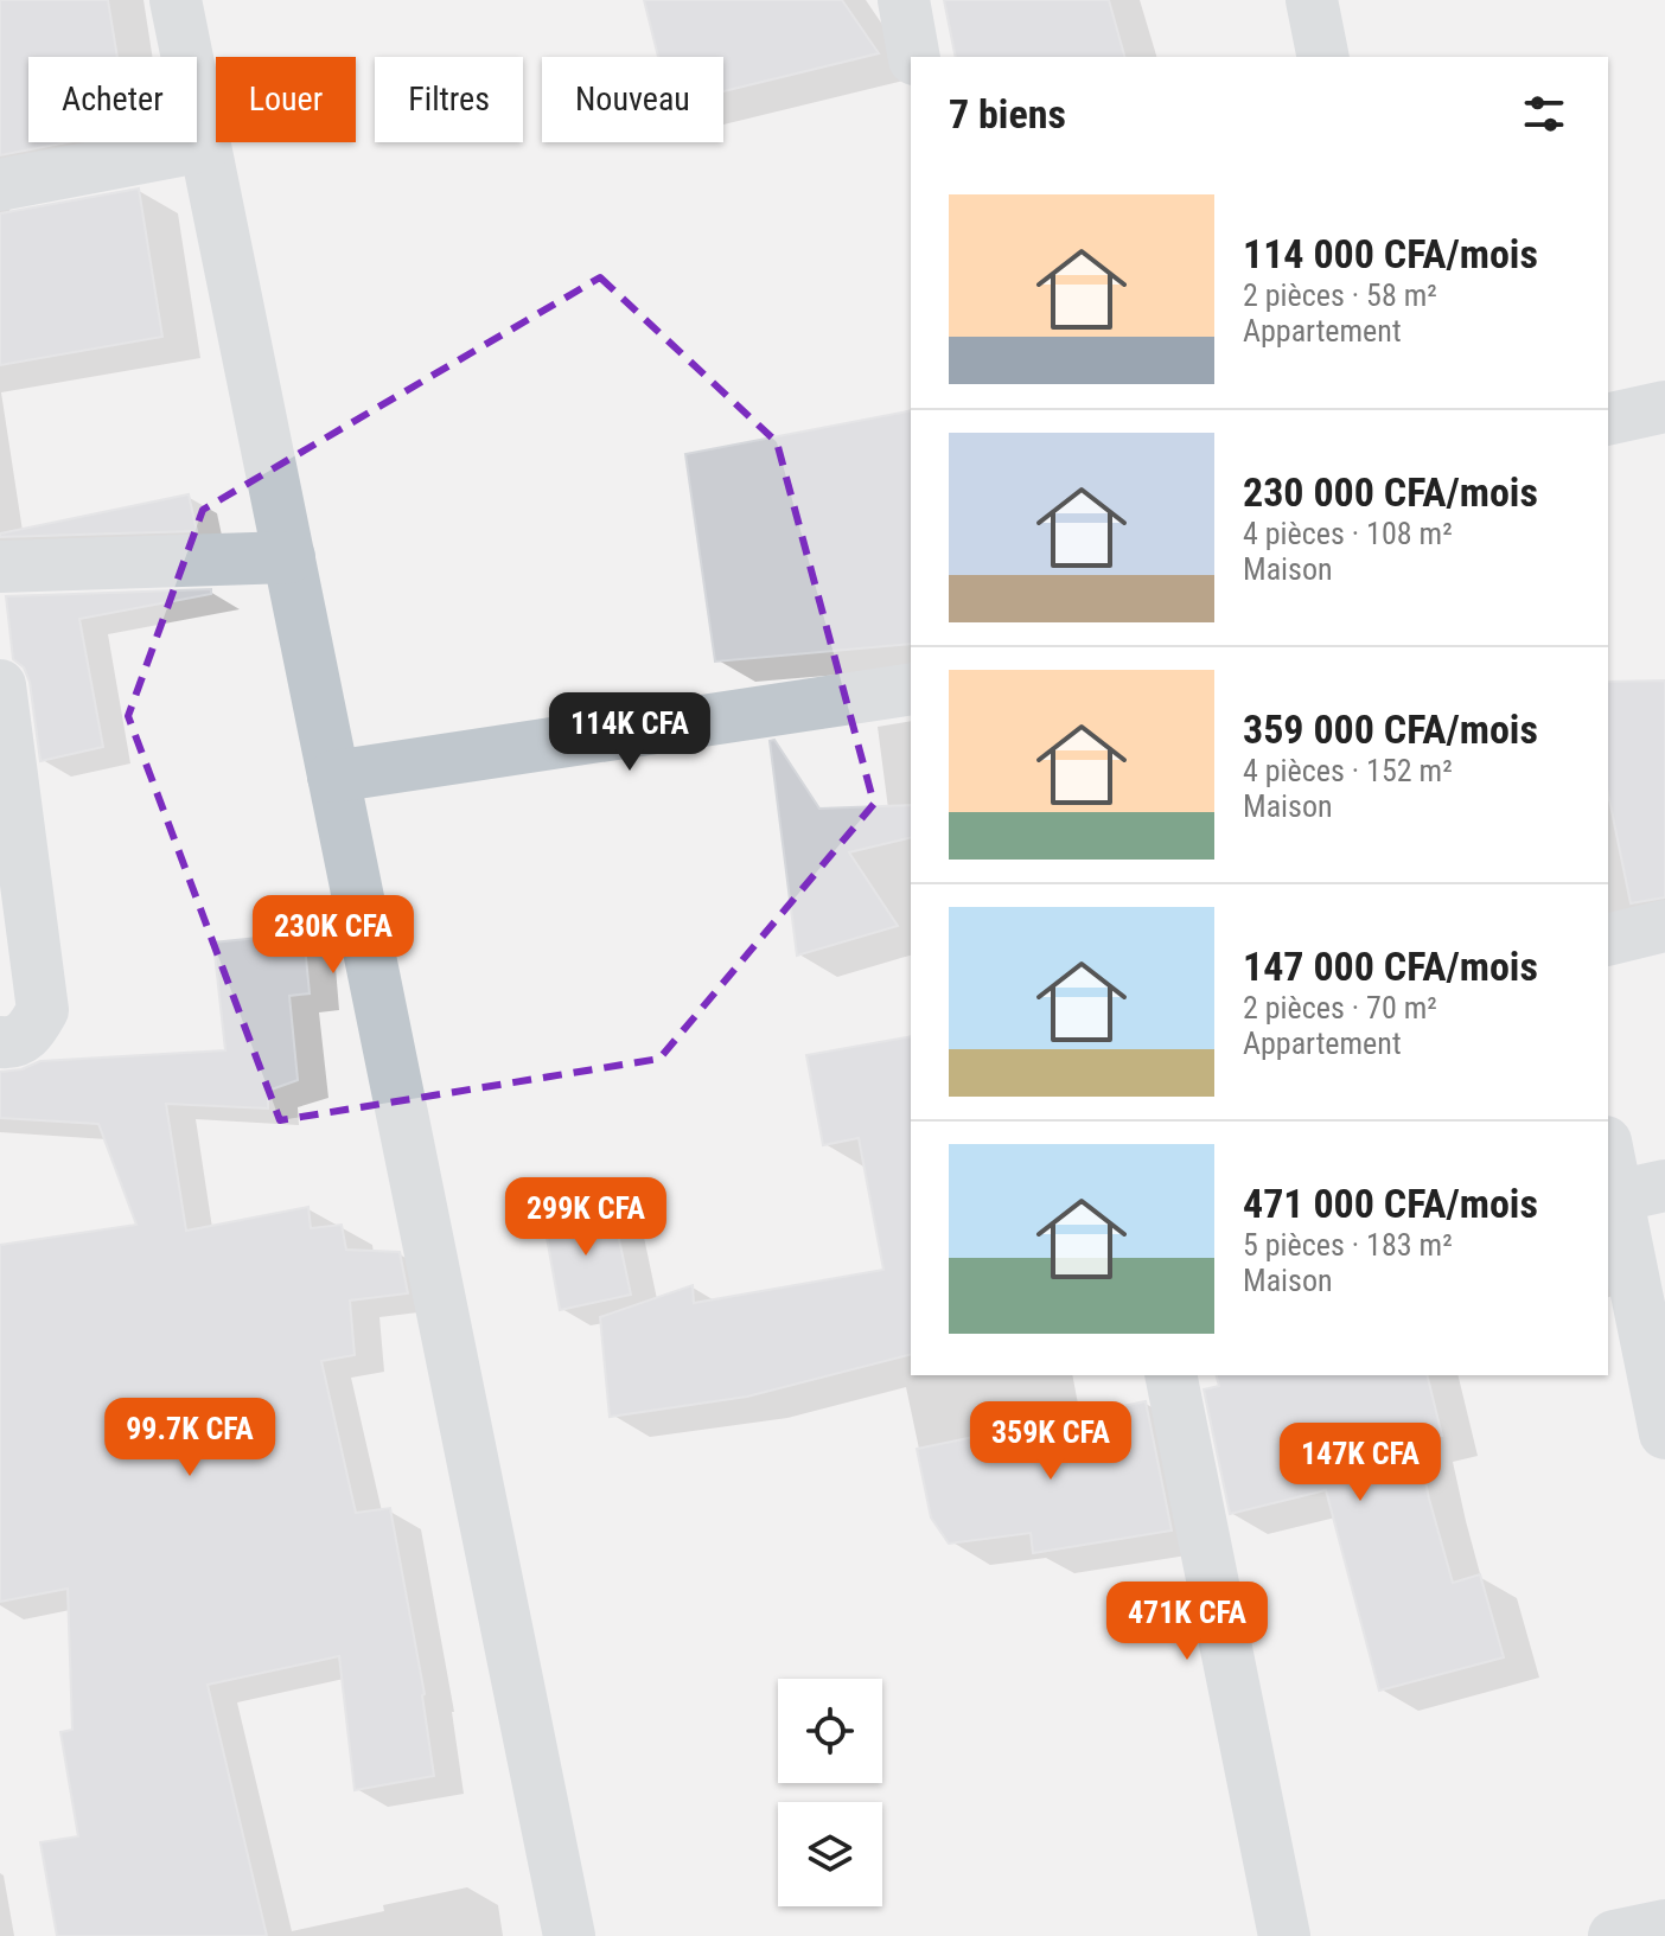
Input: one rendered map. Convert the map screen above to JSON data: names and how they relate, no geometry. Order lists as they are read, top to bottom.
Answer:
{
  "page": {
    "chip": [
      "Acheter",
      "Louer",
      "Filtres",
      "Nouveau"
    ],
    "heading": "7 biens",
    "list": [
      {
        "name": "114 000 CFA/mois",
        "note": "2 pièces · 58 m² · Appartement"
      },
      {
        "name": "230 000 CFA/mois",
        "note": "4 pièces · 108 m² · Maison"
      },
      {
        "name": "359 000 CFA/mois",
        "note": "4 pièces · 152 m² · Maison"
      },
      {
        "name": "147 000 CFA/mois",
        "note": "2 pièces · 70 m² · Appartement"
      },
      {
        "name": "471 000 CFA/mois",
        "note": "5 pièces · 183 m² · Maison"
      }
    ],
    "price": [
      "114K CFA",
      "230K CFA",
      "299K CFA",
      "99.7K CFA",
      "359K CFA",
      "147K CFA",
      "471K CFA"
    ]
  }
}
